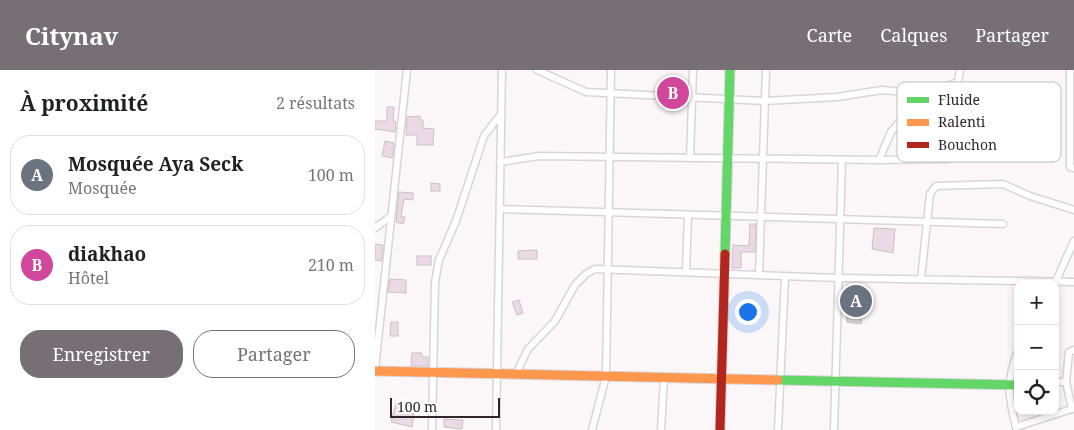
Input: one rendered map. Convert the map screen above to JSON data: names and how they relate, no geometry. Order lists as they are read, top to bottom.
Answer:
{
  "legend": ["Fluide", "Ralenti", "Bouchon"],
  "scale_bar": "100 m",
  "page": {
    "header": "Citynav",
    "nav": ["Carte", "Calques", "Partager"],
    "heading": ["À proximité", "2 résultats"],
    "pins": ["B", "A"],
    "list": [
      {
        "mark": "A",
        "name": "Mosquée Aya Seck",
        "note": "Mosquée",
        "value": "100 m"
      },
      {
        "mark": "B",
        "name": "diakhao",
        "note": "Hôtel",
        "value": "210 m"
      }
    ],
    "map_buttons": ["+", "−"],
    "buttons": ["Enregistrer", "Partager"],
    "scale": "100 m"
  }
}
